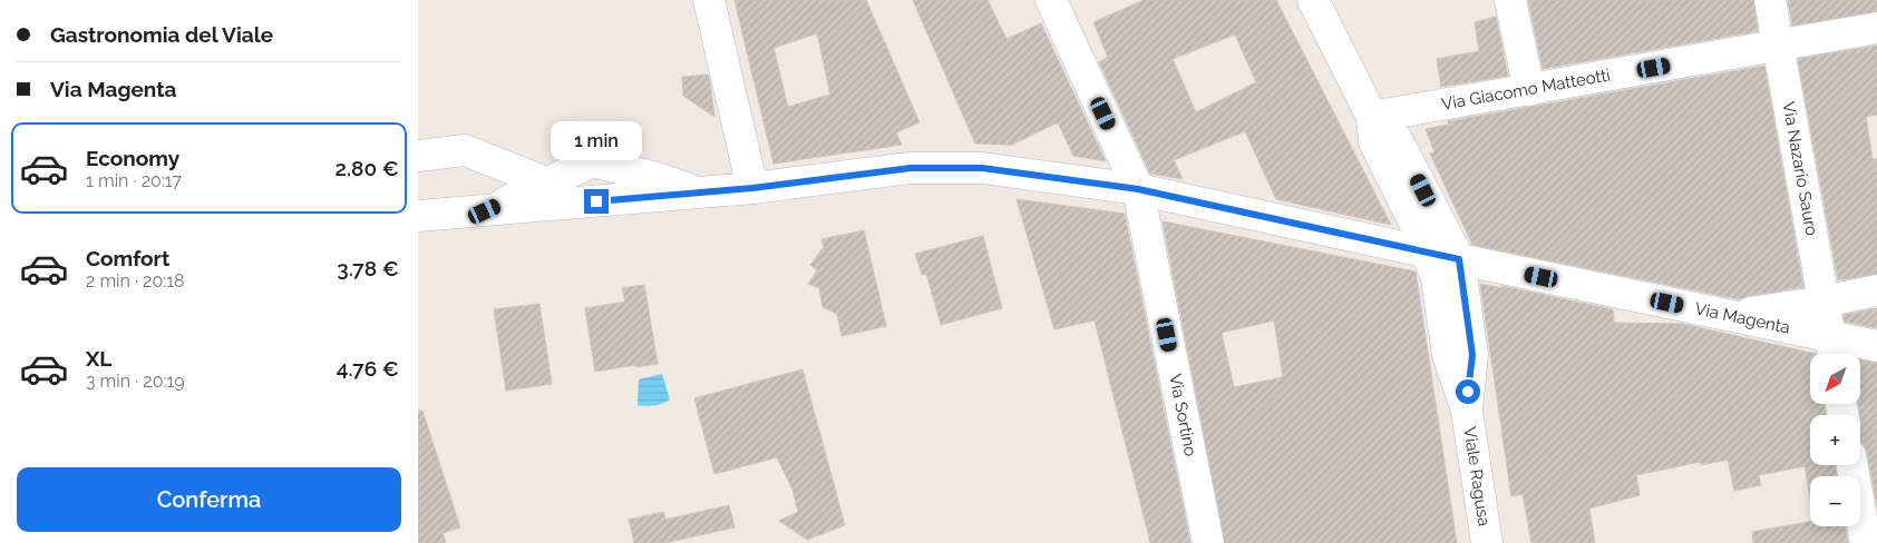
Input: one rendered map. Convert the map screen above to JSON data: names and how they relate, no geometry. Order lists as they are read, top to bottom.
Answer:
{
  "streets": {
    "street": [
      "Via Giacomo Matteotti",
      "Via Nazario Sauro",
      "Via Magenta",
      "Via Sortino",
      "Viale Ragusa"
    ]
  },
  "crossings": [
    ["Via Giacomo Matteotti", "Via Nazario Sauro"],
    ["Via Nazario Sauro", "Via Magenta"],
    ["Via Magenta", "Via Sortino"]
  ],
  "north": "bottom left",
  "page": {
    "banner": ["Gastronomia del Viale", "Via Magenta"],
    "bubble": "1 min",
    "list": [
      {
        "name": "Economy",
        "note": "1 min · 20:17",
        "value": "2.80 €"
      },
      {
        "name": "Comfort",
        "note": "2 min · 20:18",
        "value": "3.78 €"
      },
      {
        "name": "XL",
        "note": "3 min · 20:19",
        "value": "4.76 €"
      }
    ],
    "map_buttons": ["+", "−"],
    "buttons": "Conferma"
  }
}
